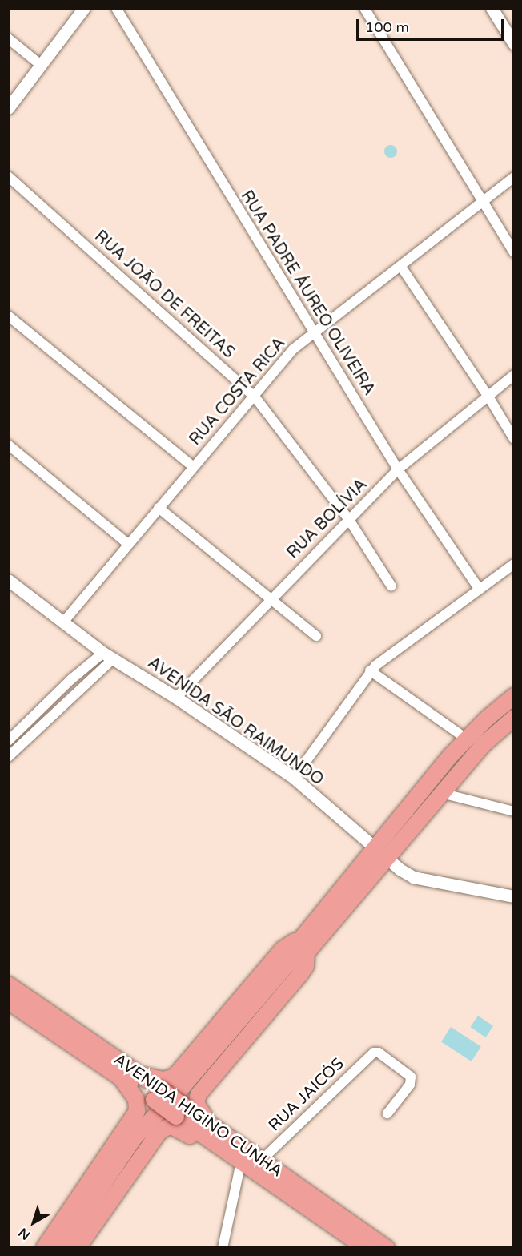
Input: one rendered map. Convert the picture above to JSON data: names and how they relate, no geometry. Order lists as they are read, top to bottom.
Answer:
{
  "streets": {
    "main road": ["AVENIDA HIGINO CUNHA"],
    "street": [
      "RUA PADRE ÁUREO OLIVEIRA",
      "RUA JOÃO DE FREITAS",
      "RUA COSTA RICA",
      "RUA BOLÍVIA",
      "AVENIDA SÃO RAIMUNDO",
      "RUA JAICÓS"
    ]
  },
  "crossings": [
    ["RUA PADRE ÁUREO OLIVEIRA", "RUA COSTA RICA"],
    ["RUA PADRE ÁUREO OLIVEIRA", "RUA BOLÍVIA"],
    ["RUA JOÃO DE FREITAS", "RUA COSTA RICA"],
    ["RUA JOÃO DE FREITAS", "RUA BOLÍVIA"],
    ["RUA COSTA RICA", "AVENIDA SÃO RAIMUNDO"],
    ["RUA BOLÍVIA", "AVENIDA SÃO RAIMUNDO"],
    ["RUA JAICÓS", "AVENIDA HIGINO CUNHA"]
  ],
  "scale_bar": "100 m",
  "north": "bottom left"
}
